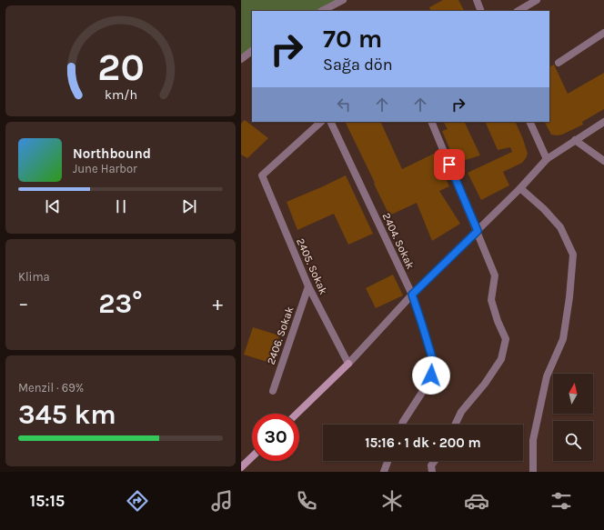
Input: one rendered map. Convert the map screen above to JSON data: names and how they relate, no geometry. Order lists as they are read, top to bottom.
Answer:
{
  "streets": {
    "street": ["2404. Sokak", "2405. Sokak", "2406. Sokak"]
  },
  "crossings": [
    ["2405. Sokak", "2406. Sokak"]
  ],
  "north": "top",
  "page": {
    "turn": ["70 m", "Sağa dön"],
    "song": ["Northbound", "June Harbor"],
    "tile": [
      "Klima",
      ["Menzil · 69%", "345 km"]
    ],
    "heat": ["−", "23°", "+"],
    "limit": "30",
    "trip": "15:16 · 1 dk · 200 m",
    "tabs": "15:15",
    "gauge": ["20", "km/h"]
  }
}
